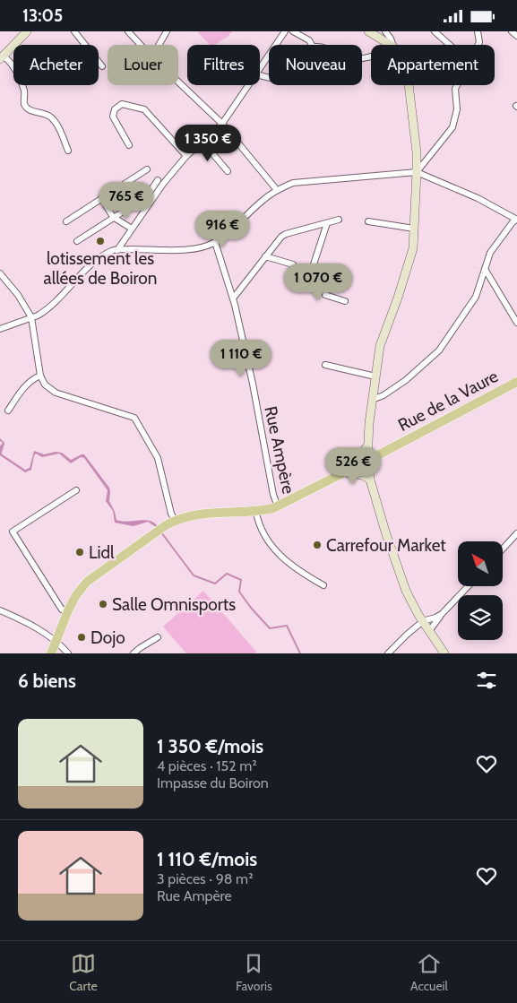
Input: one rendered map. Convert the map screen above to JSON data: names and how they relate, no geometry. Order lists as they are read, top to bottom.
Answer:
{
  "streets": {
    "main road": ["Rue de la Vaure"],
    "street": ["Rue Ampère"]
  },
  "places": [
    "lotissement les allées de Boiron",
    "Carrefour Market",
    "Lidl",
    "Salle Omnisports",
    "Dojo"
  ],
  "north": "top left",
  "page": {
    "status": "13:05",
    "chip": [
      "Acheter",
      "Louer",
      "Filtres",
      "Nouveau",
      "Appartement"
    ],
    "price": [
      "1 350 €",
      "765 €",
      "916 €",
      "1 070 €",
      "1 110 €",
      "526 €"
    ],
    "heading": "6 biens",
    "list": [
      {
        "name": "1 350 €/mois",
        "note": "4 pièces · 152 m² · Impasse du Boiron"
      },
      {
        "name": "1 110 €/mois",
        "note": "3 pièces · 98 m² · Rue Ampère"
      }
    ],
    "tabs": ["Carte", "Favoris", "Accueil"]
  }
}
